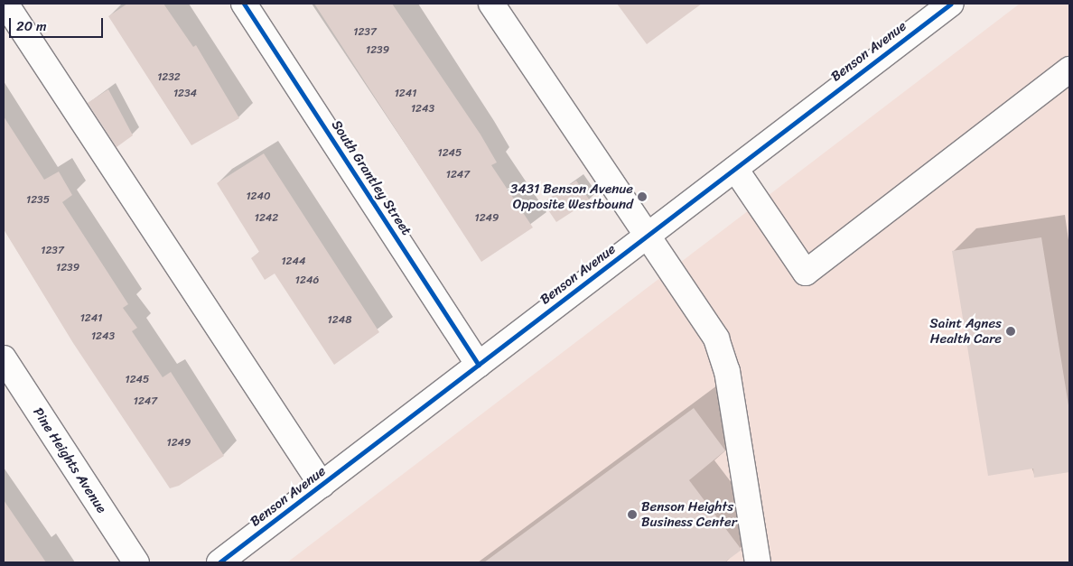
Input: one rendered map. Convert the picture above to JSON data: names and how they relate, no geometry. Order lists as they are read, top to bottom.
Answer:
{
  "streets": {
    "street": ["Benson Avenue", "South Grantley Street", "Pine Heights Avenue"]
  },
  "crossings": [
    ["Benson Avenue", "South Grantley Street"]
  ],
  "places": ["3431 Benson Avenue Opposite Westbound", "Saint Agnes Health Care", "Benson Heights Business Center"],
  "house_numbers": [
    "1237",
    "1239",
    "1232",
    "1234",
    "1241",
    "1243",
    "1245",
    "1247",
    "1240",
    "1235",
    "1242",
    "1249",
    "1237",
    "1244",
    "1239",
    "1246",
    "1241",
    "1248",
    "1243",
    "1245",
    "1247",
    "1249"
  ],
  "scale_bar": "20 m"
}
